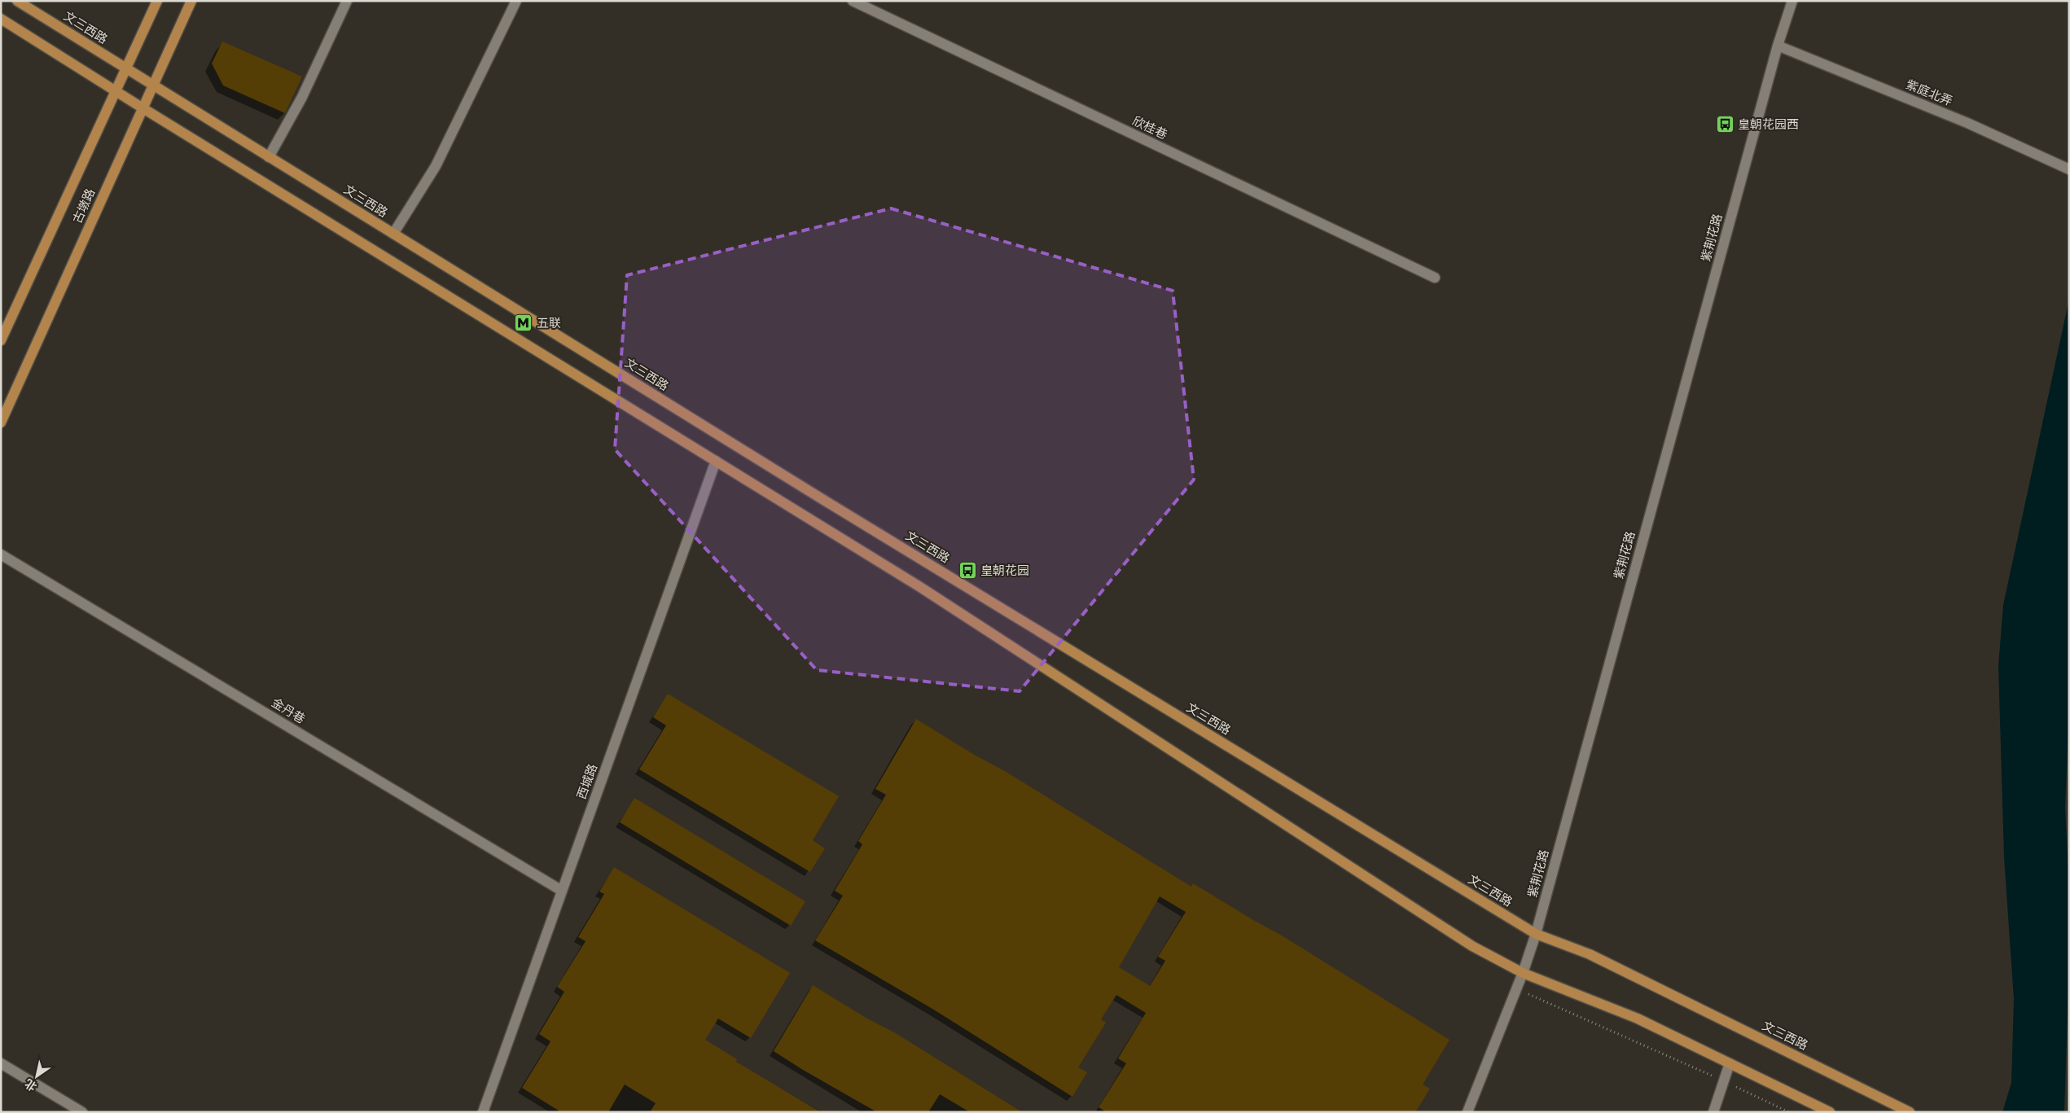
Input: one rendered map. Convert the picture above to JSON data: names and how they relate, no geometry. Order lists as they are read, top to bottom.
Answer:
{
  "streets": {
    "main road": ["文三西路", "古墩路"],
    "street": [
      "紫庭北弄",
      "欣桂巷",
      "紫荆花路",
      "金丹巷",
      "西城路"
    ]
  },
  "crossings": [
    ["文三西路", "古墩路"],
    ["文三西路", "紫荆花路"],
    ["紫庭北弄", "紫荆花路"],
    ["金丹巷", "西城路"]
  ],
  "places": {
    "bus stop": ["皇朝花园西", "皇朝花园"],
    "metro station": ["五联"]
  },
  "north": "bottom left"
}
